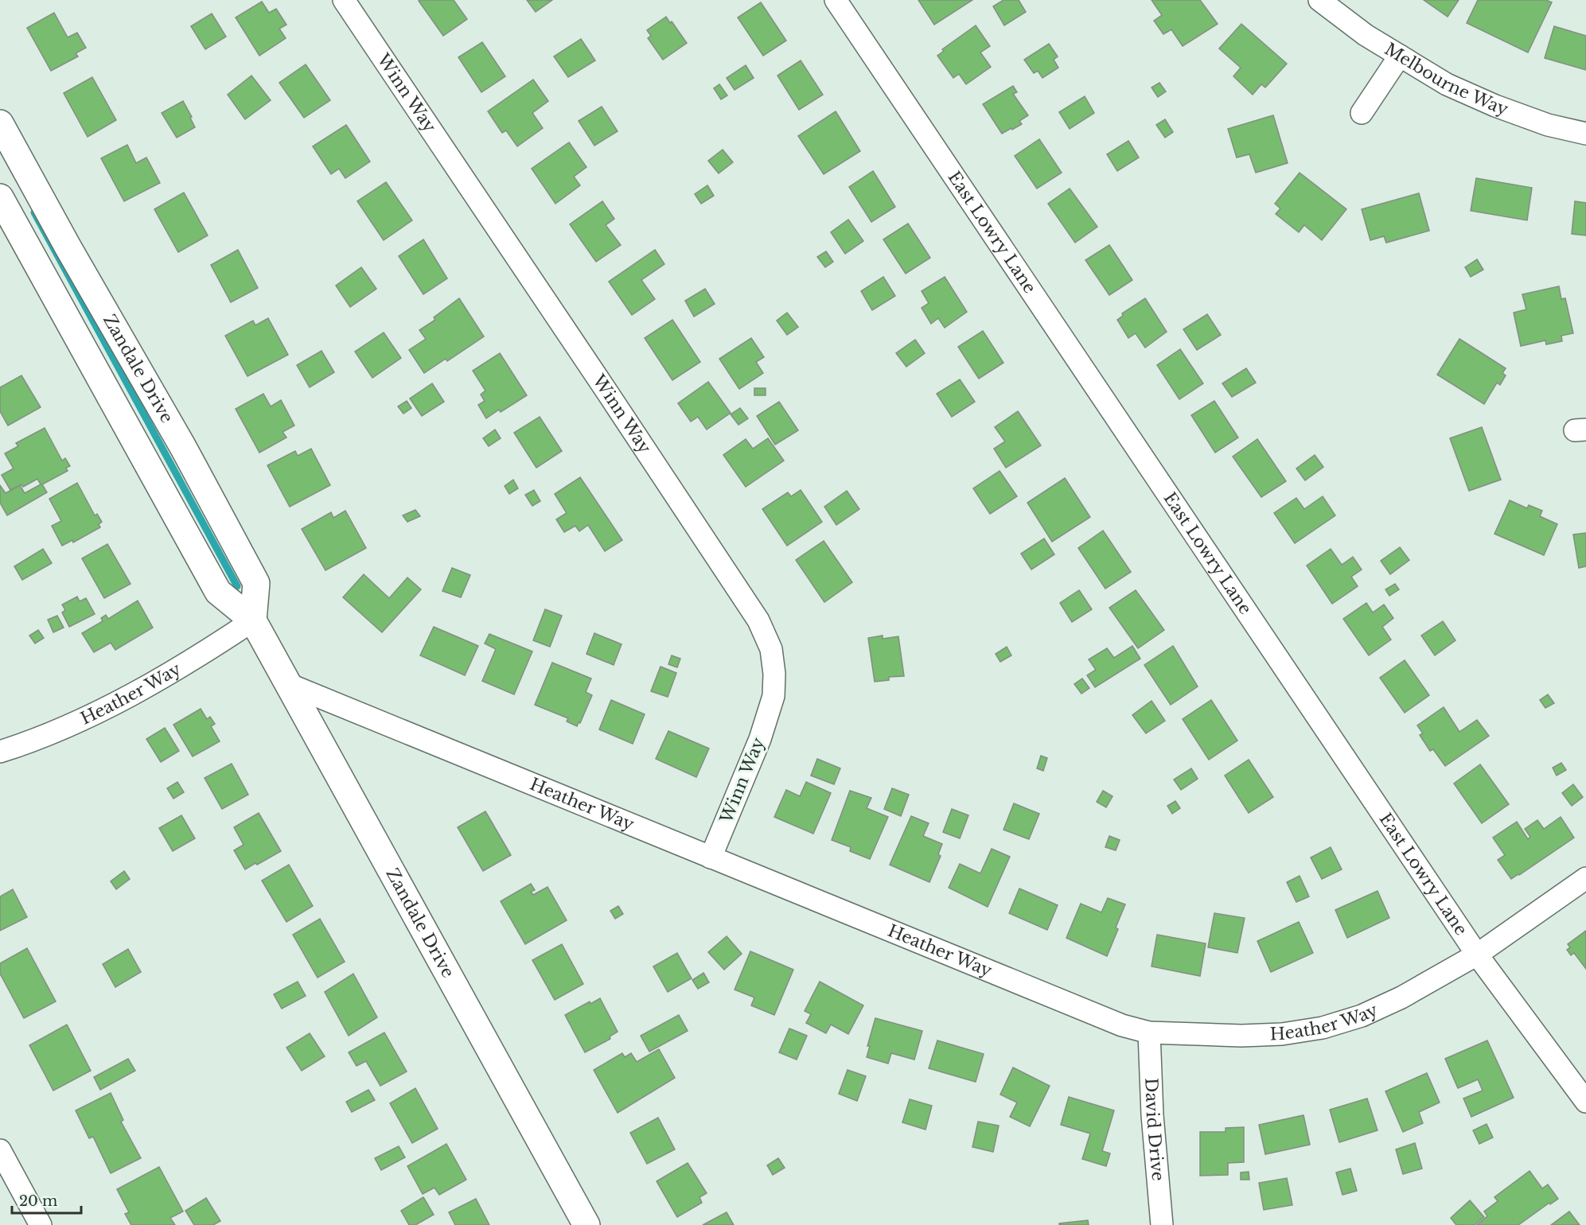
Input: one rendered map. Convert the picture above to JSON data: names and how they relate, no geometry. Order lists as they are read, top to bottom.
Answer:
{
  "streets": {
    "street": [
      "Melbourne Way",
      "Winn Way",
      "East Lowry Lane",
      "Zandale Drive",
      "Heather Way",
      "David Drive"
    ]
  },
  "crossings": [
    ["Winn Way", "Heather Way"],
    ["East Lowry Lane", "Heather Way"],
    ["Zandale Drive", "Heather Way"],
    ["Heather Way", "David Drive"]
  ],
  "scale_bar": "20 m"
}
